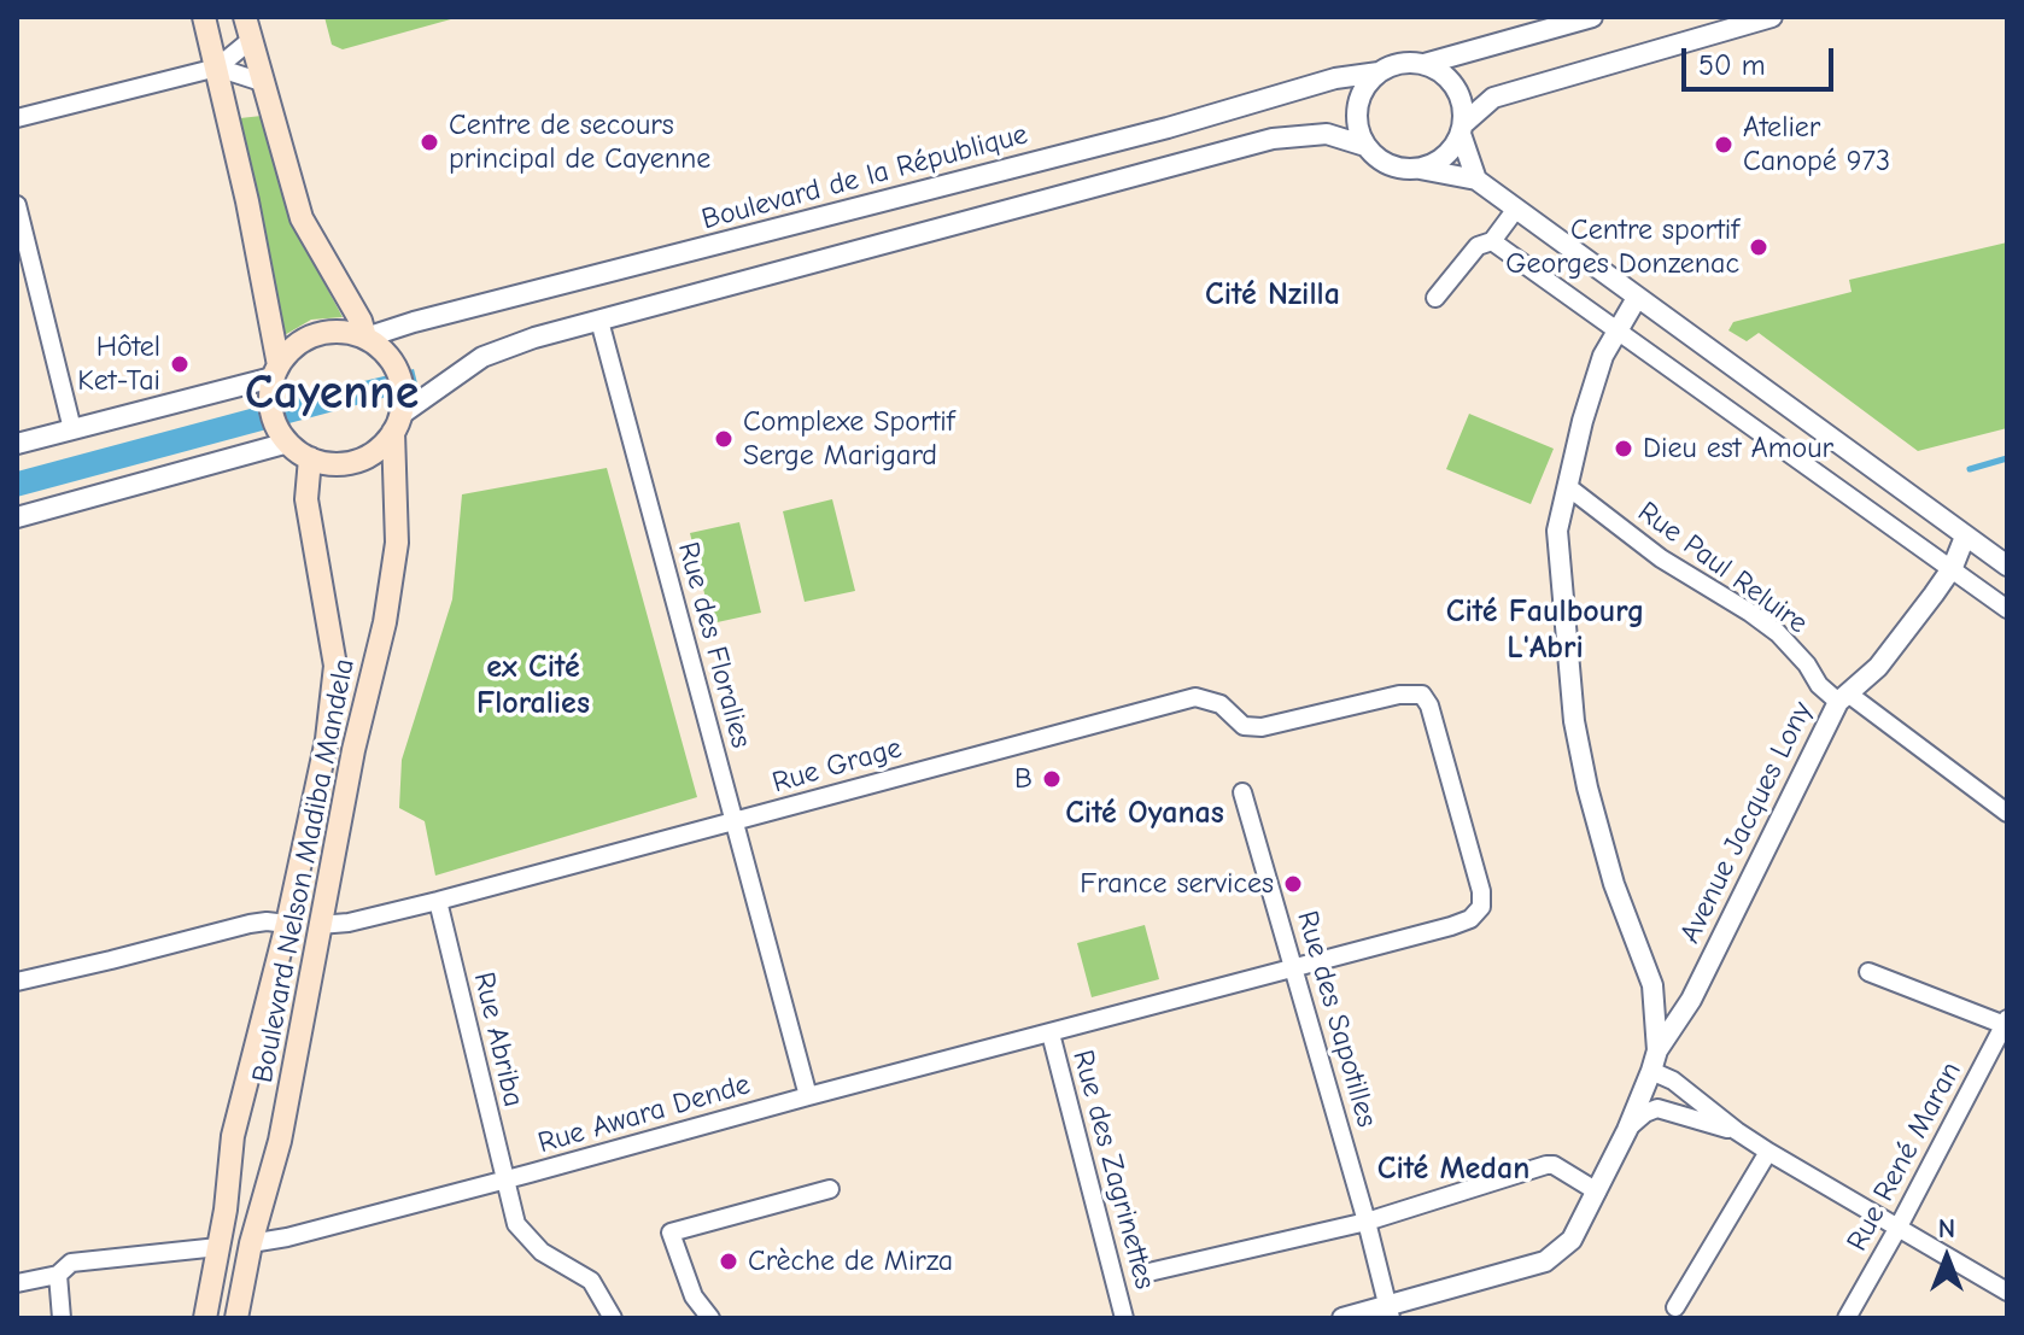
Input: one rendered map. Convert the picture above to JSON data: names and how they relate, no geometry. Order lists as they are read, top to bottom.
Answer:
{
  "streets": {
    "main road": ["Boulevard Nelson Madiba Mandela"],
    "street": [
      "Boulevard de la République",
      "Rue Paul Reluire",
      "Rue des Floralies",
      "Rue Grage",
      "Avenue Jacques Lony",
      "Rue des Sapotilles",
      "Rue Abriba",
      "Rue Awara Dende",
      "Rue René Maran",
      "Rue des Zagrinettes"
    ]
  },
  "crossings": [
    ["Boulevard de la République", "Boulevard Nelson Madiba Mandela"],
    ["Rue Paul Reluire", "Avenue Jacques Lony"],
    ["Rue des Floralies", "Rue Grage"],
    ["Rue des Floralies", "Rue Awara Dende"],
    ["Rue Grage", "Boulevard Nelson Madiba Mandela"],
    ["Rue Grage", "Rue Abriba"],
    ["Rue Grage", "Rue Awara Dende"],
    ["Boulevard Nelson Madiba Mandela", "Rue Awara Dende"],
    ["Rue des Sapotilles", "Rue Awara Dende"],
    ["Rue Abriba", "Rue Awara Dende"],
    ["Rue Awara Dende", "Rue des Zagrinettes"]
  ],
  "districts": [
    "Cité Nzilla",
    "Cayenne",
    "Cité Faulbourg L'Abri",
    "ex Cité Floralies",
    "Cité Oyanas",
    "Cité Medan"
  ],
  "places": [
    "Centre de secours principal de Cayenne",
    "Atelier Canopé 973",
    "Centre sportif Georges Donzenac",
    "Hôtel Ket-Tai",
    "Complexe Sportif Serge Marigard",
    "Dieu est Amour",
    "B",
    "France services",
    "Crèche de Mirza"
  ],
  "scale_bar": "50 m",
  "north": "top"
}
